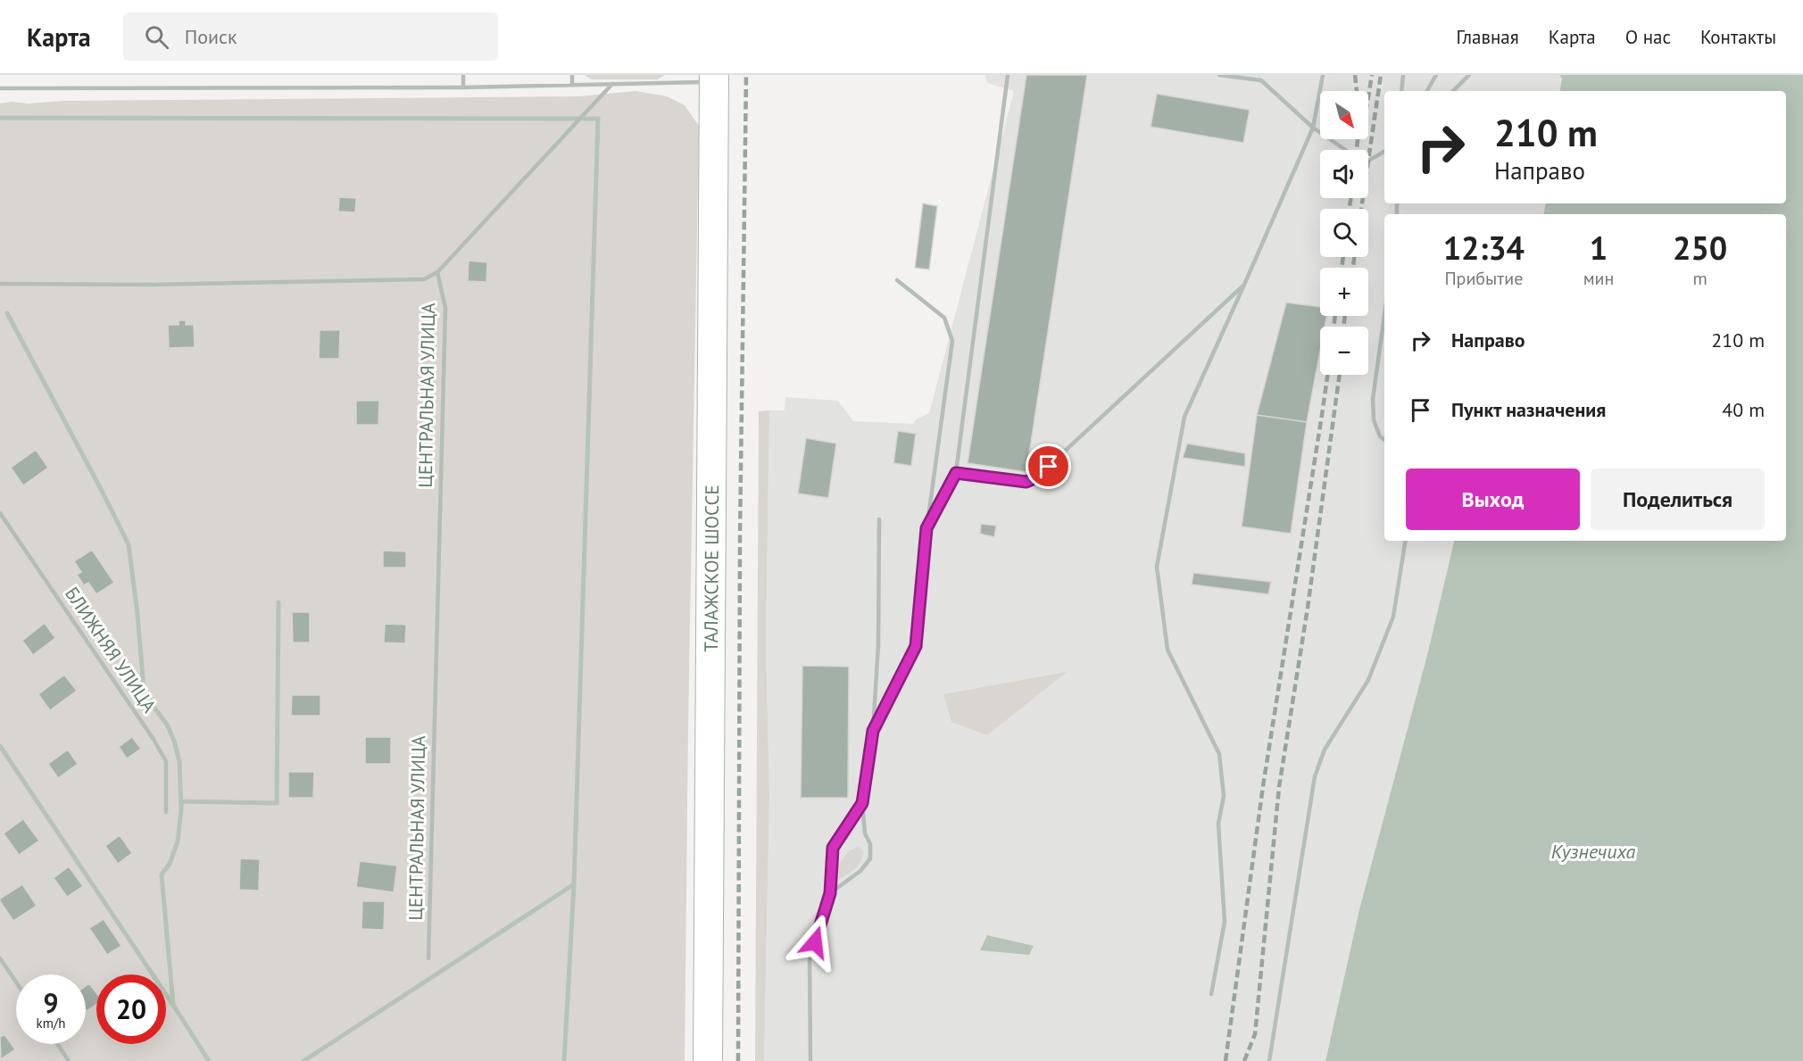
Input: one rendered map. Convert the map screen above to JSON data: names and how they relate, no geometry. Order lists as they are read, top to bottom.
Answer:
{
  "streets": {
    "main road": ["ТАЛАЖСКОЕ ШОССЕ"],
    "lane": ["ЦЕНТРАЛЬНАЯ УЛИЦА", "БЛИЖНЯЯ УЛИЦА"]
  },
  "water": ["Кузнечиха"],
  "north": "bottom right",
  "page": {
    "header": "Карта",
    "search": "Поиск",
    "nav": [
      "Главная",
      "Карта",
      "О нас",
      "Контакты"
    ],
    "map_buttons": ["+", "−"],
    "turn": ["210 m", "Направо"],
    "eta": [
      "12:34",
      "Прибытие",
      "1",
      "мин",
      "250",
      "m"
    ],
    "list": [
      {
        "name": "Направо",
        "value": "210 m"
      },
      {
        "name": "Пункт назначения",
        "value": "40 m"
      }
    ],
    "buttons": ["Выход", "Поделиться"],
    "speed": "9 km/h",
    "limit": "20"
  }
}
